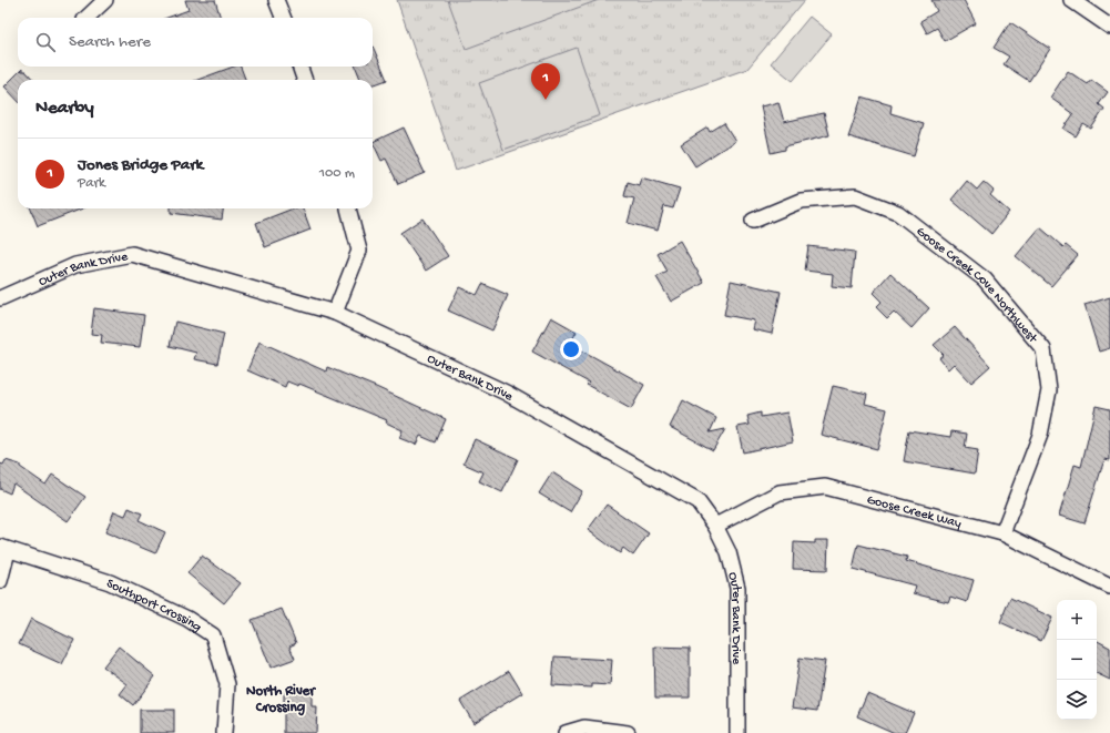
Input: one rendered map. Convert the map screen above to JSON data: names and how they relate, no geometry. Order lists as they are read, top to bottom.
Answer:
{
  "streets": {
    "street": [
      "Outer Bank Drive",
      "Goose Creek Cove Northwest",
      "Goose Creek Way",
      "Southport Crossing"
    ]
  },
  "crossings": [
    ["Outer Bank Drive", "Goose Creek Way"],
    ["Goose Creek Cove Northwest", "Goose Creek Way"]
  ],
  "districts": ["North River Crossing"],
  "page": {
    "search": "Search here",
    "pins": "1",
    "heading": "Nearby",
    "list": [
      {
        "mark": "1",
        "name": "Jones Bridge Park",
        "note": "Park",
        "value": "100 m"
      }
    ],
    "map_buttons": ["+", "−"]
  }
}
